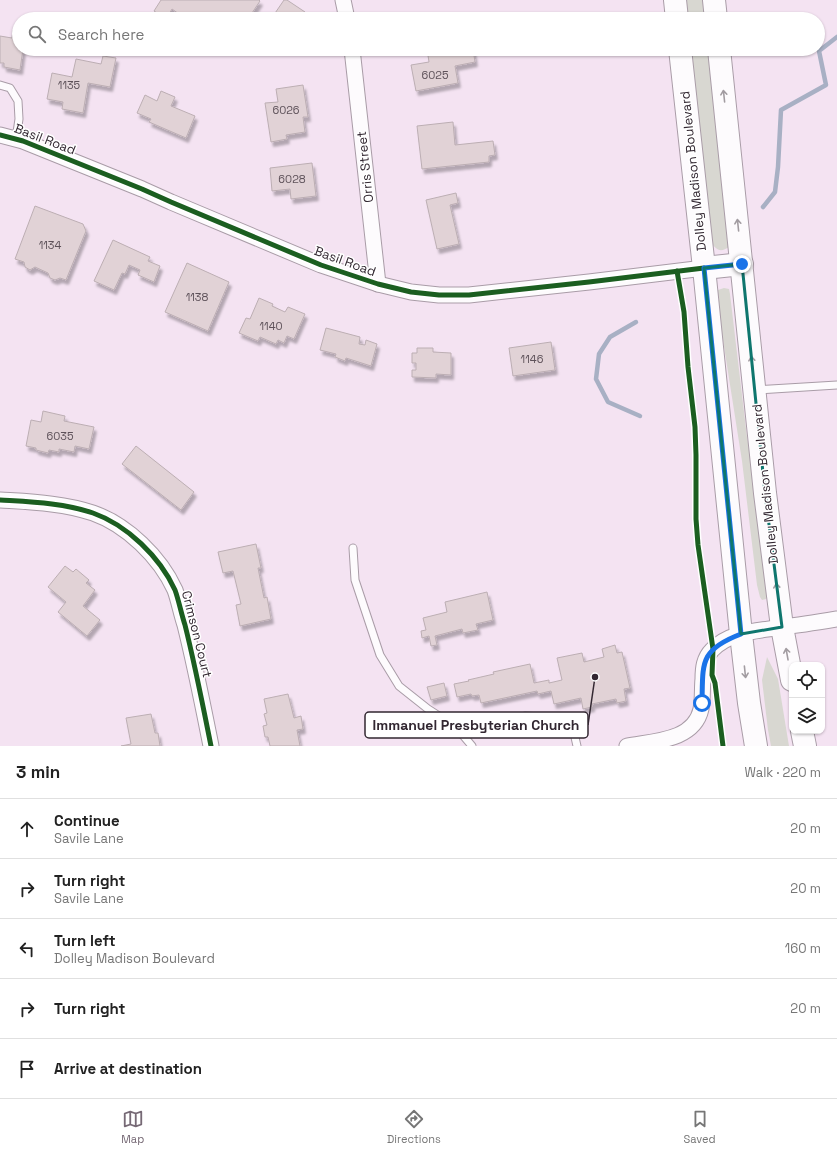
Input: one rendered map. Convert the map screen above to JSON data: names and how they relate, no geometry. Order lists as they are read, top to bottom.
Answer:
{
  "streets": {
    "main road": ["Dolley Madison Boulevard"],
    "street": ["Basil Road", "Orris Street", "Crimson Court"]
  },
  "crossings": [
    ["Basil Road", "Orris Street"],
    ["Basil Road", "Dolley Madison Boulevard"]
  ],
  "places": ["Immanuel Presbyterian Church"],
  "house_numbers": [
    "6025",
    "1135",
    "6026",
    "6028",
    "1134",
    "1138",
    "1140",
    "1146",
    "6035"
  ],
  "page": {
    "search": "Search here",
    "heading": ["3 min", "Walk · 220 m"],
    "list": [
      ["Continue", "Savile Lane", "20 m"],
      ["Turn right", "Savile Lane", "20 m"],
      ["Turn left", "Dolley Madison Boulevard", "160 m"],
      ["Turn right", "20 m"],
      "Arrive at destination"
    ],
    "nav": ["Map", "Directions", "Saved"]
  }
}
